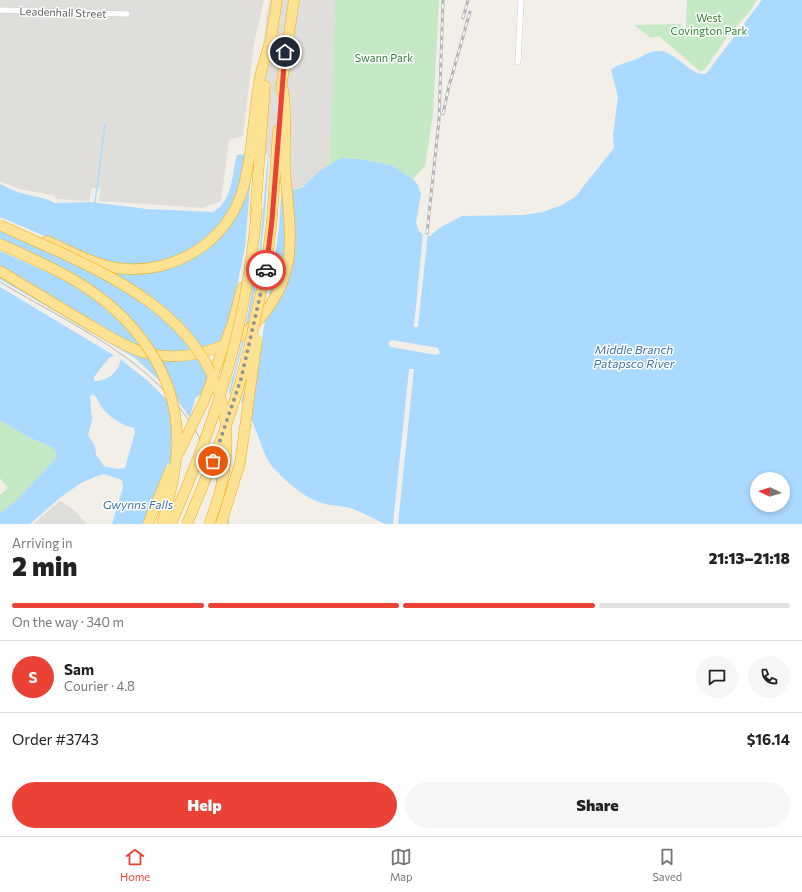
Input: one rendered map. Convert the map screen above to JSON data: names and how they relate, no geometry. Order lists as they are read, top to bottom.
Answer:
{
  "streets": {
    "street": ["Leadenhall Street"]
  },
  "water": ["Middle Branch Patapsco River", "Gwynns Falls"],
  "parks": ["West Covington Park", "Swann Park"],
  "north": "left",
  "page": {
    "heading": ["2 min", "Arriving in", "21:13–21:18"],
    "panel": [
      "Sam",
      "Courier · 4.8",
      "Order #3743",
      "$16.14"
    ],
    "bar": "On the way · 340 m",
    "round": "S",
    "buttons": ["Help", "Share"],
    "tabs": ["Home", "Map", "Saved"]
  }
}
